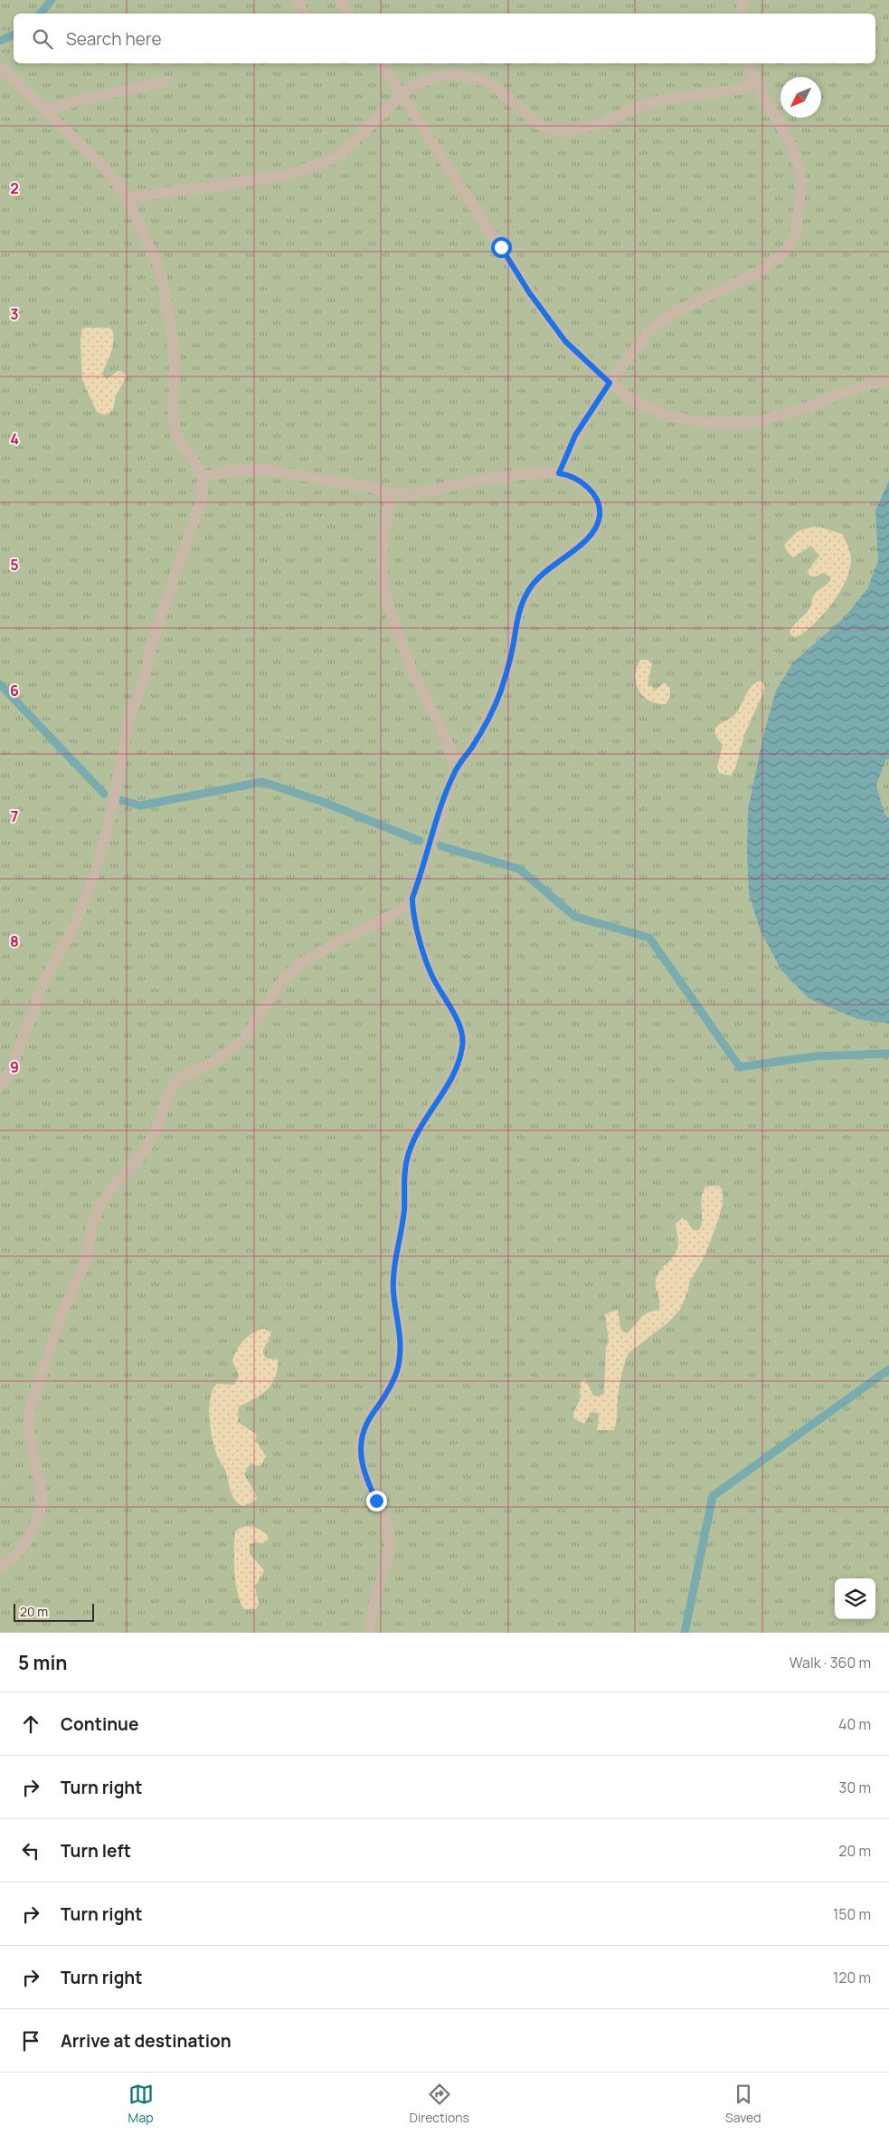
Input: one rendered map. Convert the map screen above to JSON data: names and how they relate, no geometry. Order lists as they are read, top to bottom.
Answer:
{
  "scale_bar": "20 m",
  "north": "bottom left",
  "page": {
    "search": "Search here",
    "scale": "20 m",
    "heading": ["5 min", "Walk · 360 m"],
    "list": [
      ["Continue", "40 m"],
      ["Turn right", "30 m"],
      ["Turn left", "20 m"],
      ["Turn right", "150 m"],
      ["Turn right", "120 m"],
      "Arrive at destination"
    ],
    "nav": ["Map", "Directions", "Saved"]
  },
  "grid": {
    "rows": [
      "2",
      "3",
      "4",
      "5",
      "6",
      "7",
      "8",
      "9"
    ]
  }
}
